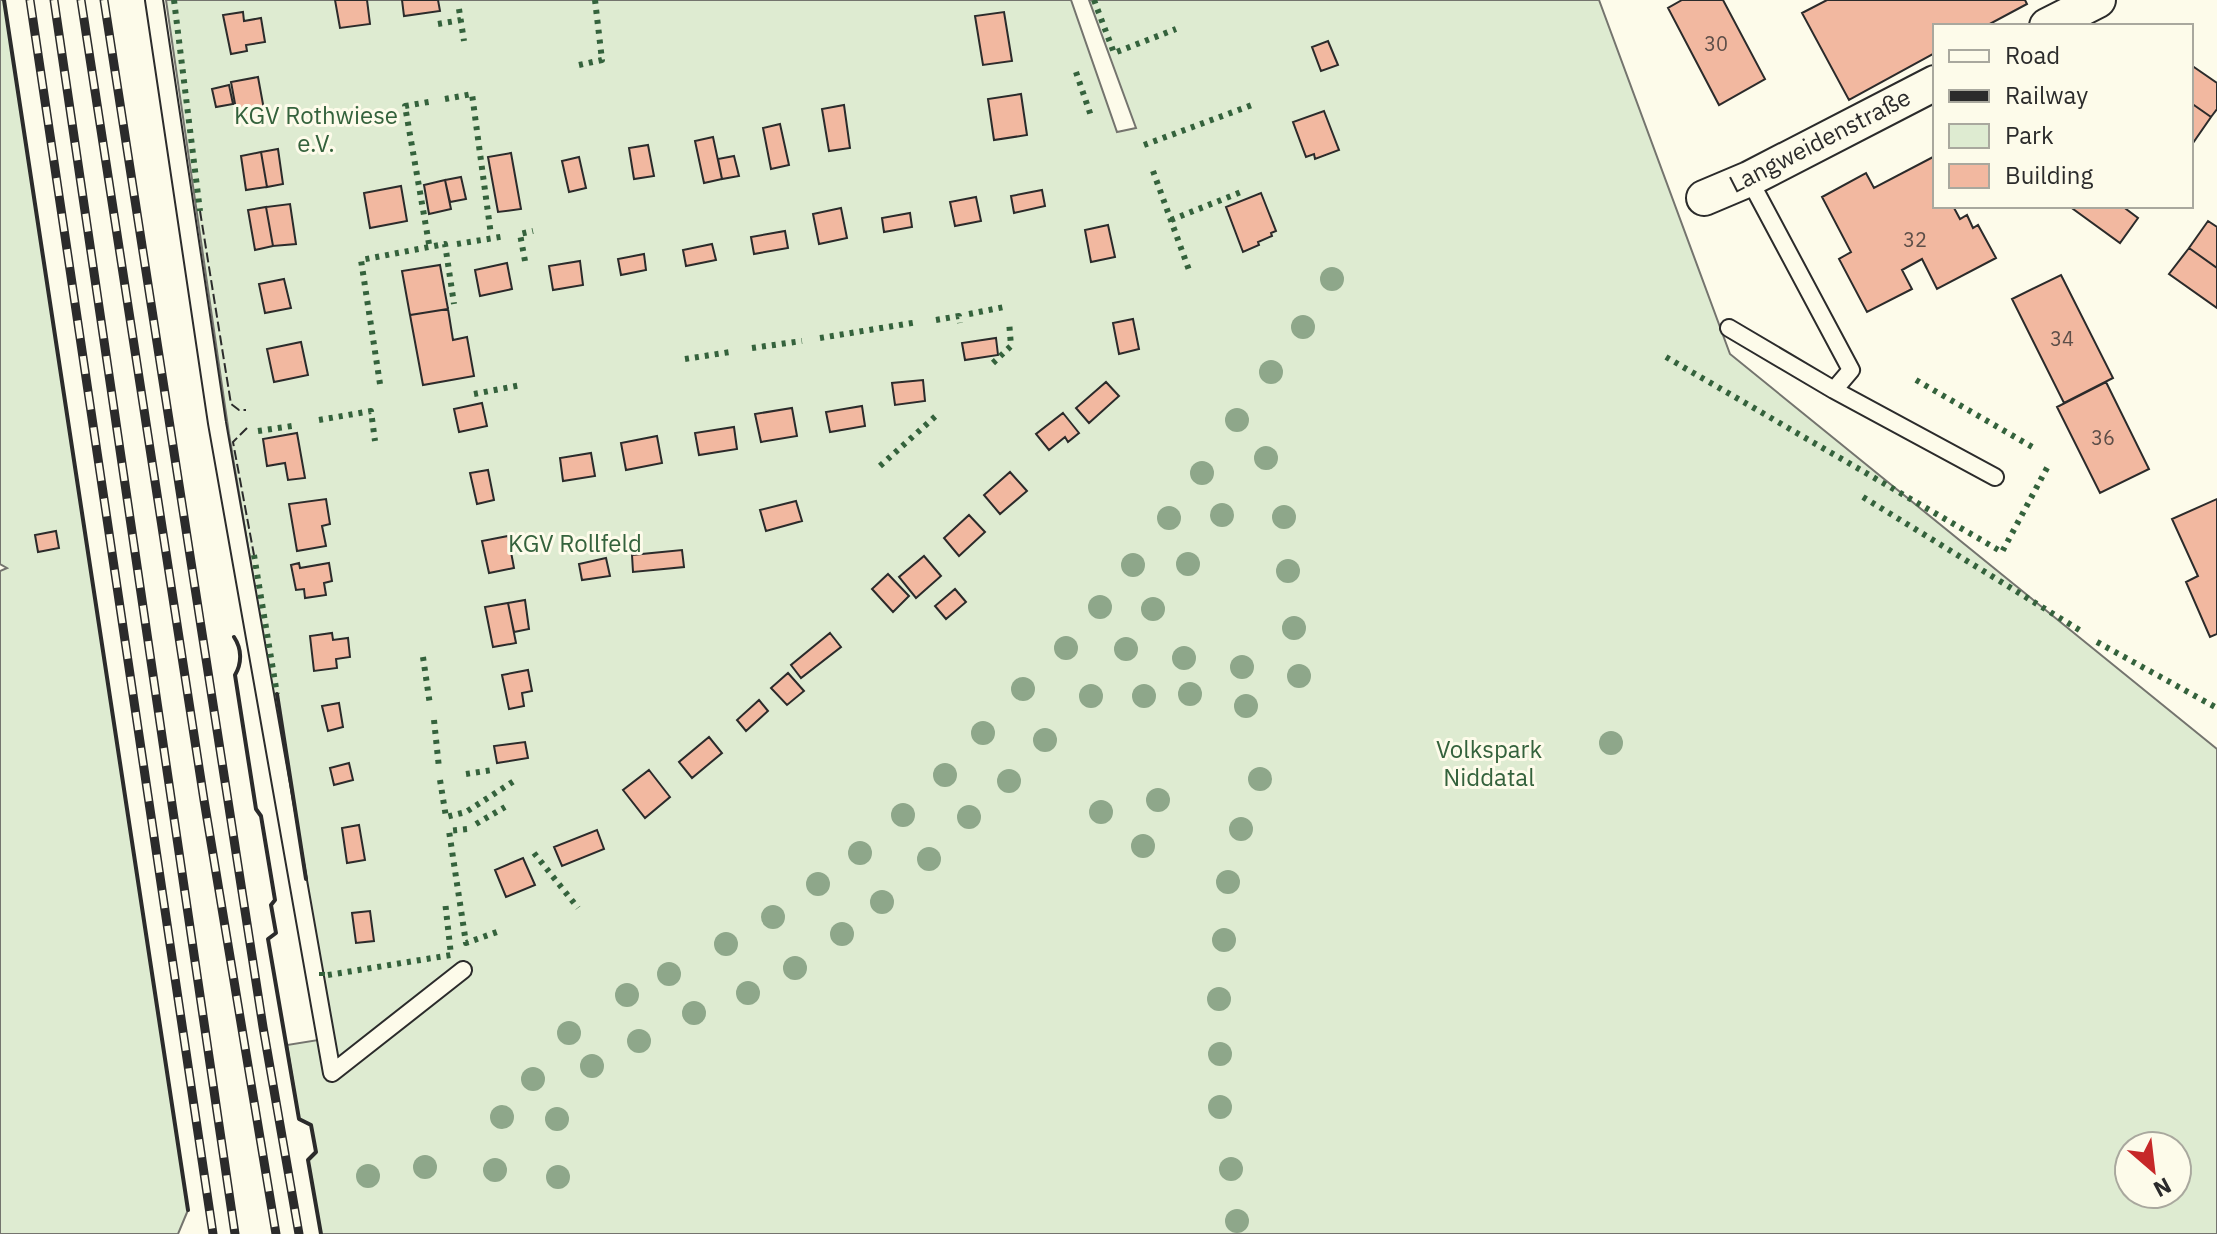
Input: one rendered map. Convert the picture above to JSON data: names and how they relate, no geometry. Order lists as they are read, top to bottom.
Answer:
{
  "streets": {
    "street": ["Langweidenstraße"]
  },
  "parks": ["KGV Rothwiese e.V.", "KGV Rollfeld", "Volkspark Niddatal"],
  "house_numbers": [
    "30",
    "32",
    "34",
    "36"
  ],
  "legend": [
    "Road",
    "Railway",
    "Park",
    "Building"
  ],
  "north": "bottom right"
}
